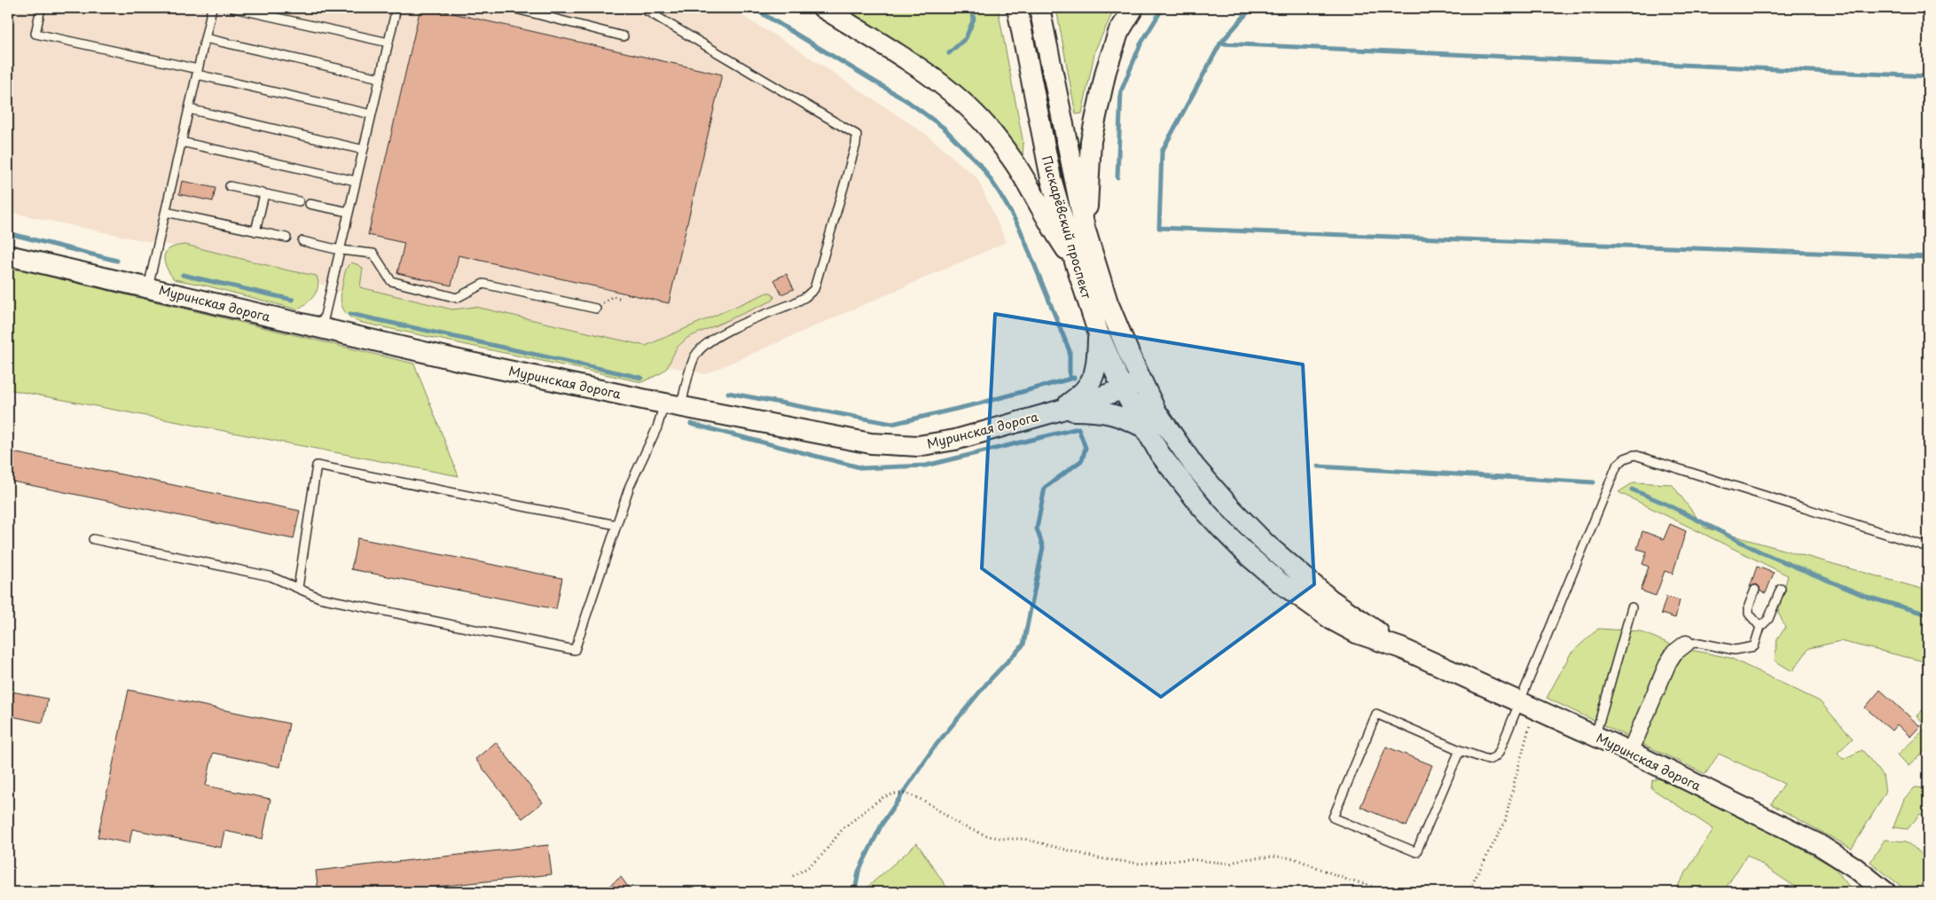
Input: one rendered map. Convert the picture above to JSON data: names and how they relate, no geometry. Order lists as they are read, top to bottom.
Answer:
{
  "streets": {
    "street": ["Пискарёвский проспект", "Муринская дорога"]
  },
  "crossings": [
    ["Пискарёвский проспект", "Муринская дорога"]
  ]
}
